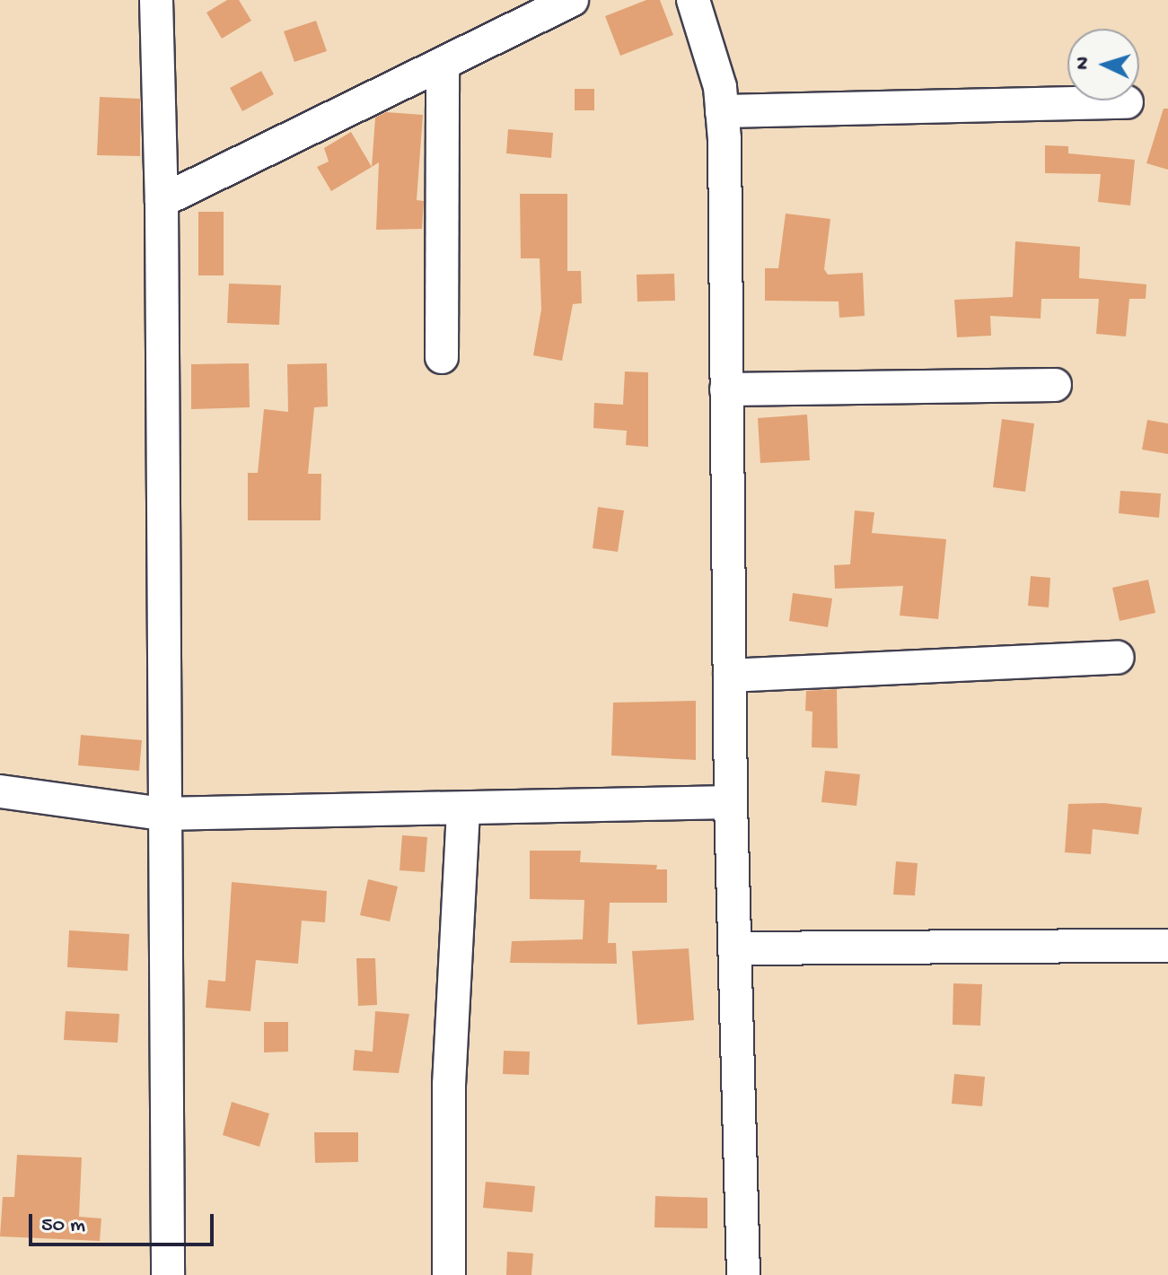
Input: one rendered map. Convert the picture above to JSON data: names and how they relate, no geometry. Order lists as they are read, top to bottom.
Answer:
{
  "scale_bar": "50 m",
  "north": "left"
}
